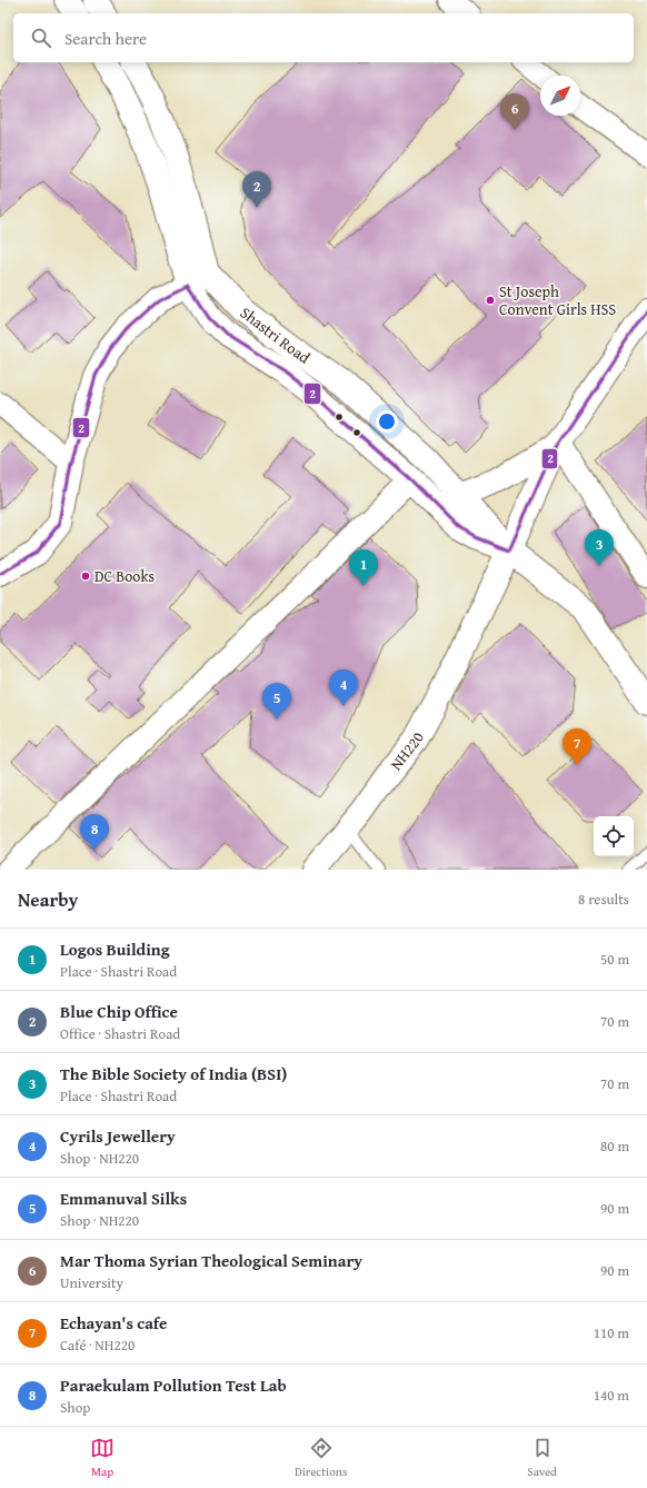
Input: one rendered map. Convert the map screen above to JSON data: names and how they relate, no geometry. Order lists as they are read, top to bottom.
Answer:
{
  "streets": {
    "main road": ["Shastri Road", "NH220"]
  },
  "crossings": [
    ["Shastri Road", "NH220"]
  ],
  "places": ["St Joseph Convent Girls HSS", "DC Books"],
  "lines": ["transit line 2"],
  "north": "top right",
  "page": {
    "search": "Search here",
    "pins": [
      "6",
      "2",
      "3",
      "1",
      "4",
      "5",
      "7",
      "8"
    ],
    "heading": ["Nearby", "8 results"],
    "list": [
      {
        "mark": "1",
        "name": "Logos Building",
        "note": "Place · Shastri Road",
        "value": "50 m"
      },
      {
        "mark": "2",
        "name": "Blue Chip Office",
        "note": "Office · Shastri Road",
        "value": "70 m"
      },
      {
        "mark": "3",
        "name": "The Bible Society of India (BSI)",
        "note": "Place · Shastri Road",
        "value": "70 m"
      },
      {
        "mark": "4",
        "name": "Cyrils Jewellery",
        "note": "Shop · NH220",
        "value": "80 m"
      },
      {
        "mark": "5",
        "name": "Emmanuval Silks",
        "note": "Shop · NH220",
        "value": "90 m"
      },
      {
        "mark": "6",
        "name": "Mar Thoma Syrian Theological Seminary",
        "note": "University",
        "value": "90 m"
      },
      {
        "mark": "7",
        "name": "Echayan's cafe",
        "note": "Café · NH220",
        "value": "110 m"
      },
      {
        "mark": "8",
        "name": "Paraekulam Pollution Test Lab",
        "note": "Shop",
        "value": "140 m"
      }
    ],
    "nav": ["Map", "Directions", "Saved"]
  }
}
